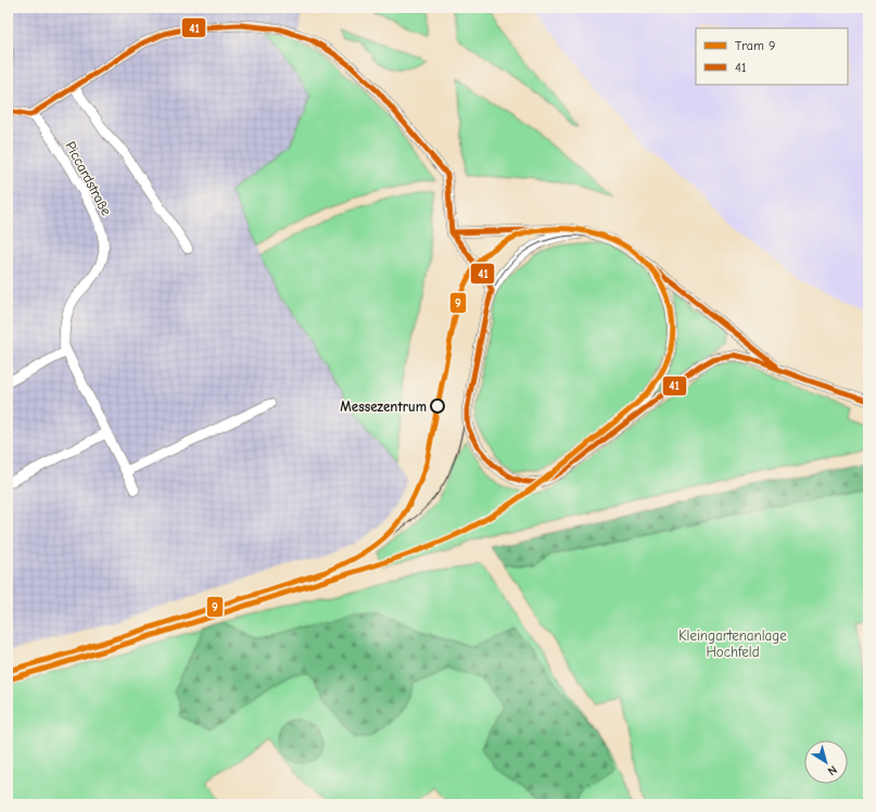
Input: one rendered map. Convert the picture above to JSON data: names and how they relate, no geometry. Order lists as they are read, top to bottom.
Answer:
{
  "streets": {
    "lane": ["Piccardstraße"]
  },
  "parks": ["Kleingartenanlage Hochfeld"],
  "places": ["Messezentrum"],
  "lines": ["transit line 41", "tram line 9"],
  "legend": ["Tram 9", "41"],
  "north": "bottom right"
}
